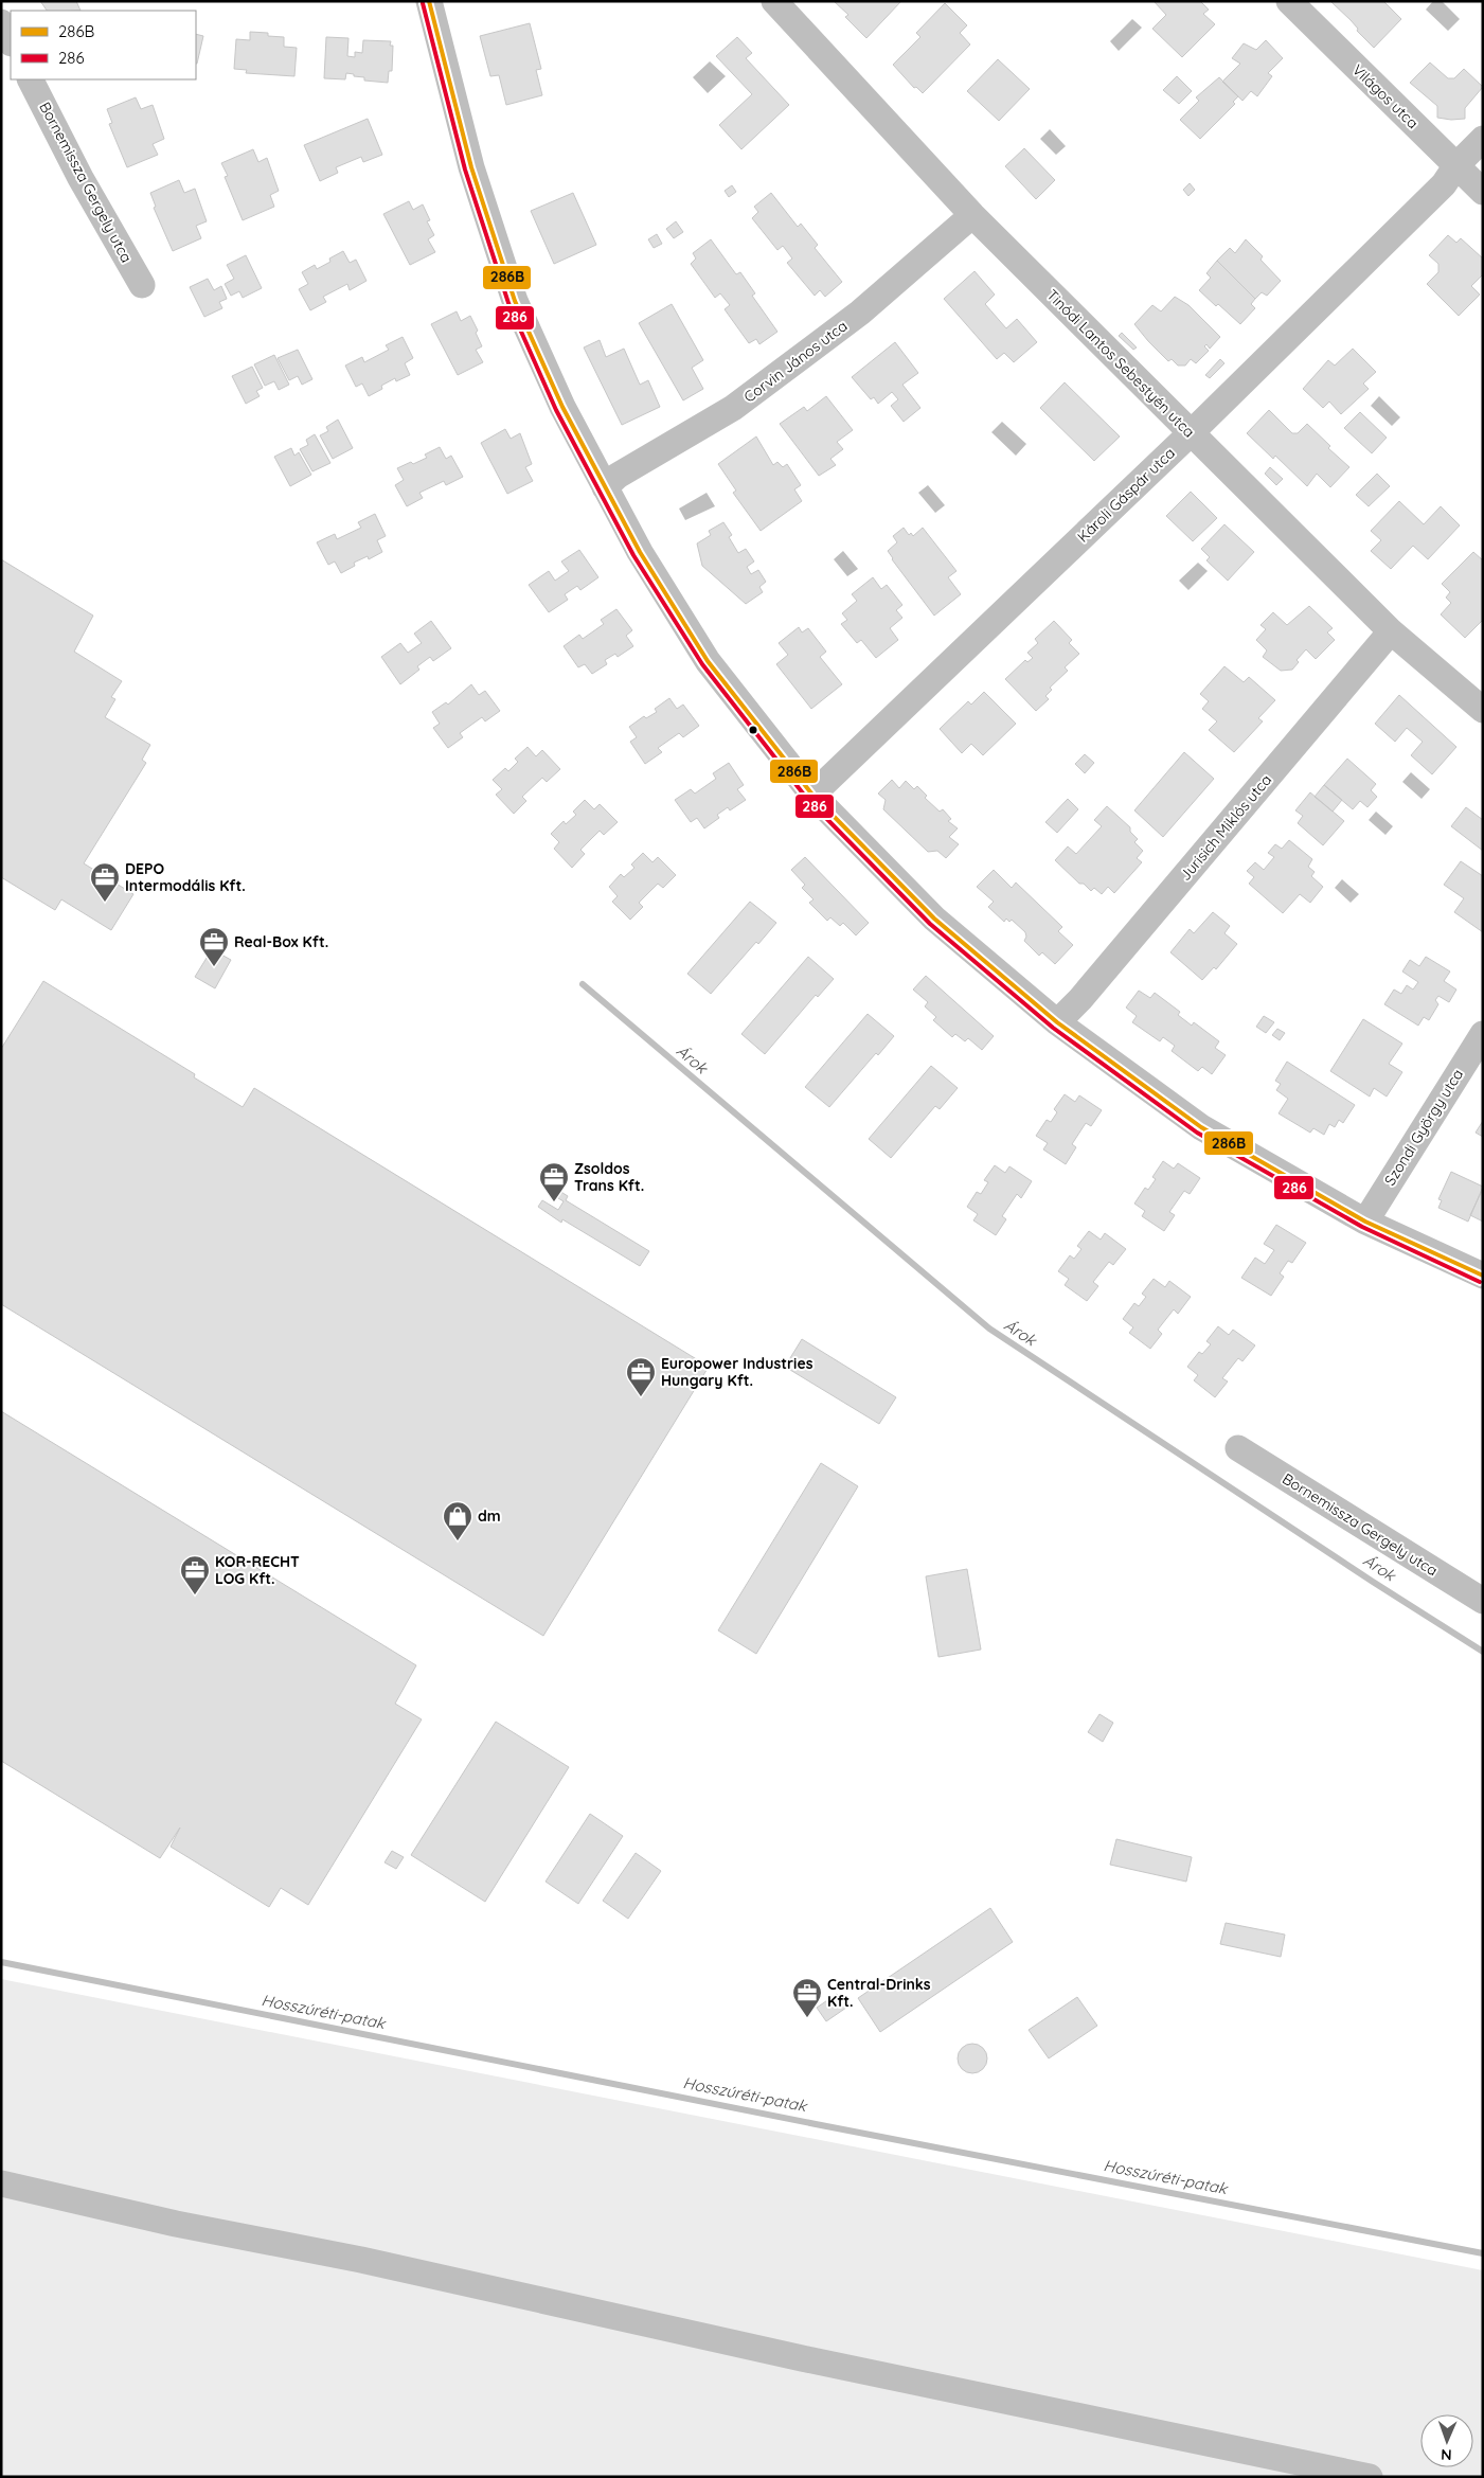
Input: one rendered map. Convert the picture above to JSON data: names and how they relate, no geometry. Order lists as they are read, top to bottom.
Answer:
{
  "streets": {
    "street": [
      "Világos utca",
      "Bornemissza Gergely utca",
      "Corvin János utca",
      "Tinódi Lantos Sebestyén utca",
      "Károli Gáspár utca",
      "Jurisich Miklós utca",
      "Szondi György utca"
    ]
  },
  "crossings": [
    ["Világos utca", "Károli Gáspár utca"],
    ["Corvin János utca", "Tinódi Lantos Sebestyén utca"],
    ["Tinódi Lantos Sebestyén utca", "Károli Gáspár utca"],
    ["Tinódi Lantos Sebestyén utca", "Jurisich Miklós utca"]
  ],
  "water": ["Árok", "Hosszúréti-patak"],
  "places": {
    "office": [
      "DEPO Intermodális Kft.",
      "Real-Box Kft.",
      "Zsoldos Trans Kft.",
      "Europower Industries Hungary Kft.",
      "KOR-RECHT LOG Kft.",
      "Central-Drinks Kft."
    ],
    "shop": ["dm"]
  },
  "lines": ["transit line 286B", "transit line 286"],
  "legend": ["286B", "286"],
  "north": "bottom"
}
